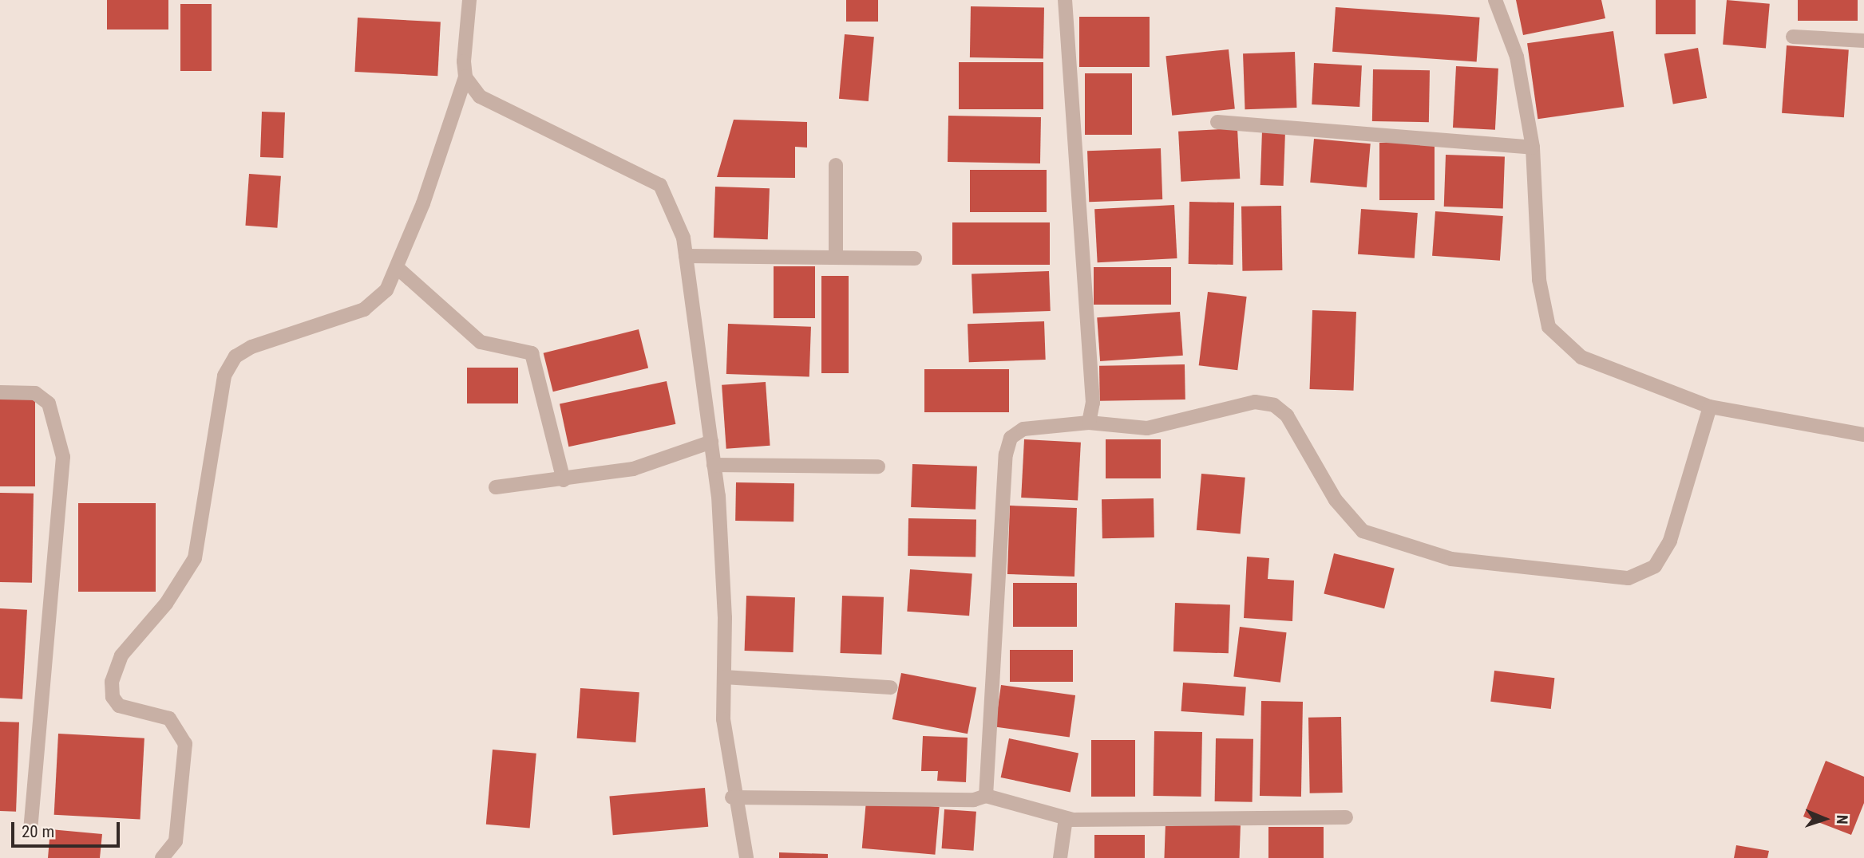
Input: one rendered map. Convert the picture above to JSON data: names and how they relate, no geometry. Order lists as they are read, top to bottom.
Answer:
{
  "scale_bar": "20 m",
  "north": "right"
}
